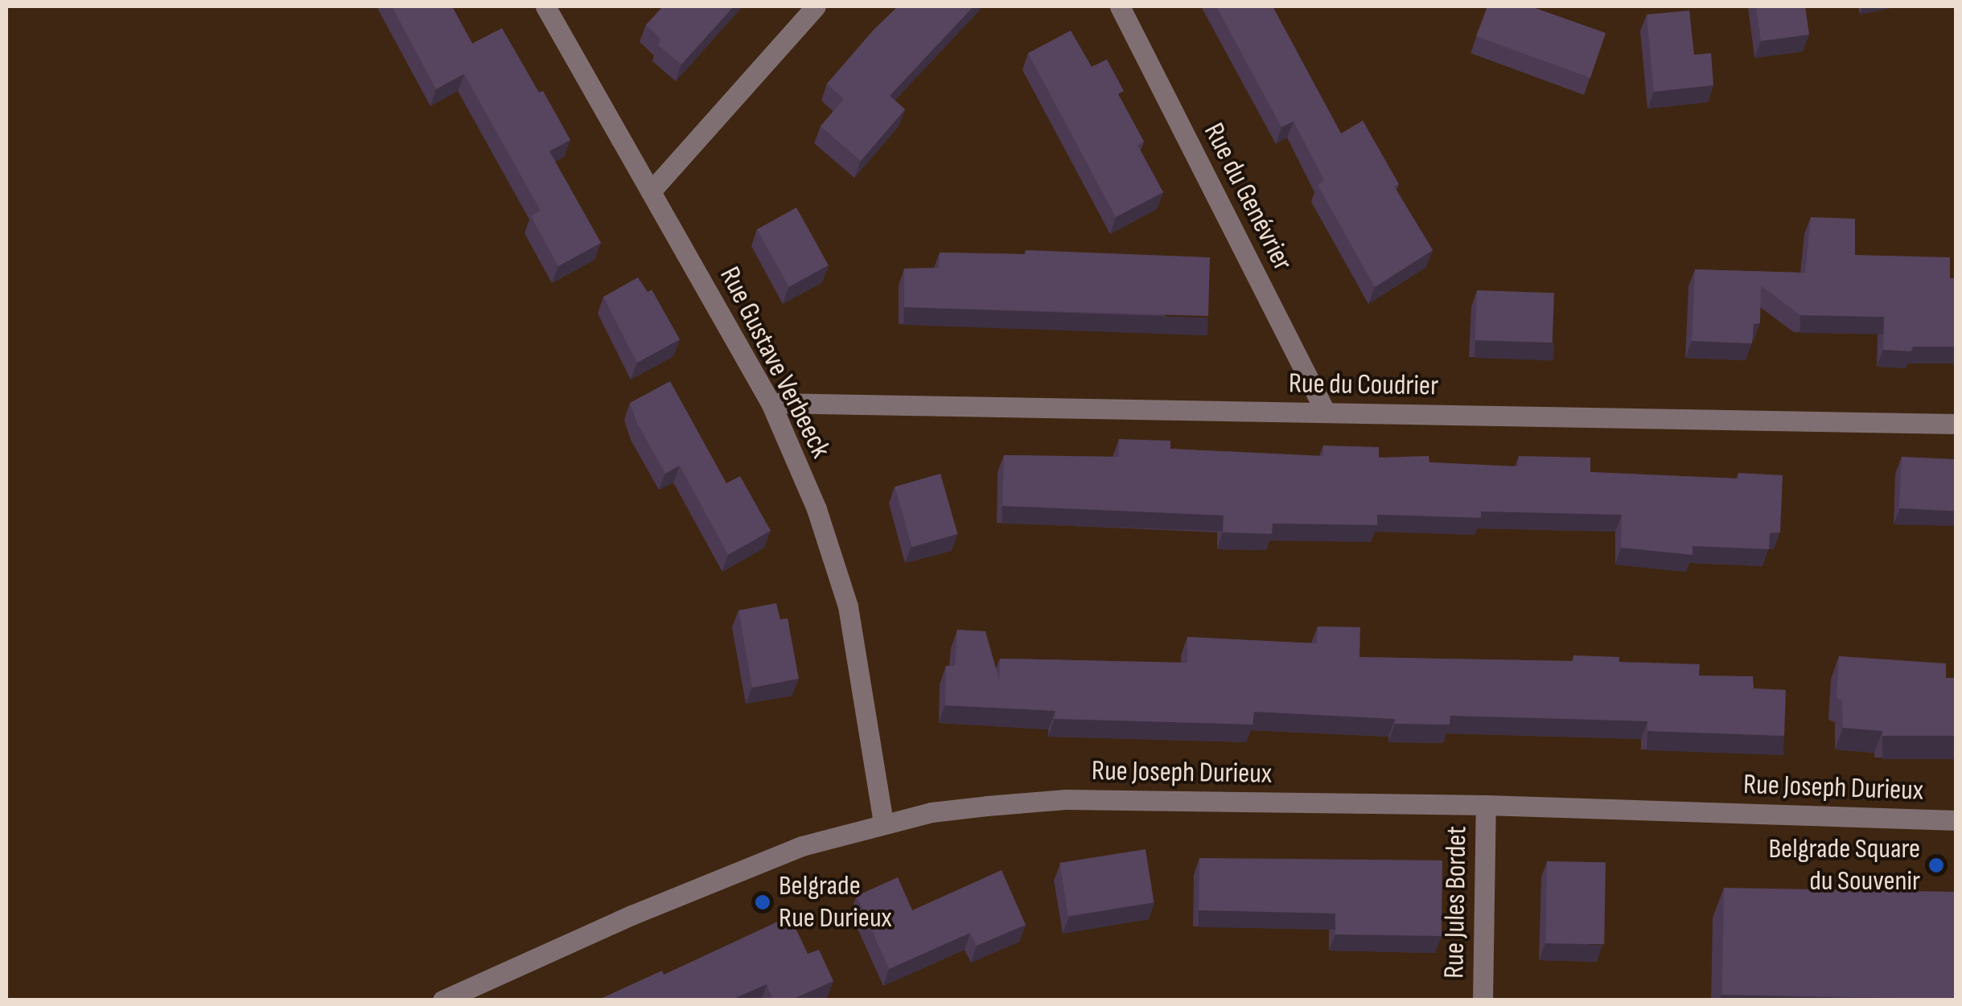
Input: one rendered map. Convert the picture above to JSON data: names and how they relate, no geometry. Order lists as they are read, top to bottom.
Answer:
{
  "streets": {
    "street": [
      "Rue du Genévrier",
      "Rue Gustave Verbeeck",
      "Rue du Coudrier",
      "Rue Joseph Durieux",
      "Rue Jules Bordet"
    ]
  },
  "crossings": [
    ["Rue du Genévrier", "Rue du Coudrier"],
    ["Rue Gustave Verbeeck", "Rue du Coudrier"],
    ["Rue Gustave Verbeeck", "Rue Joseph Durieux"],
    ["Rue Joseph Durieux", "Rue Jules Bordet"]
  ],
  "places": ["Belgrade Square du Souvenir", "Belgrade Rue Durieux"]
}
